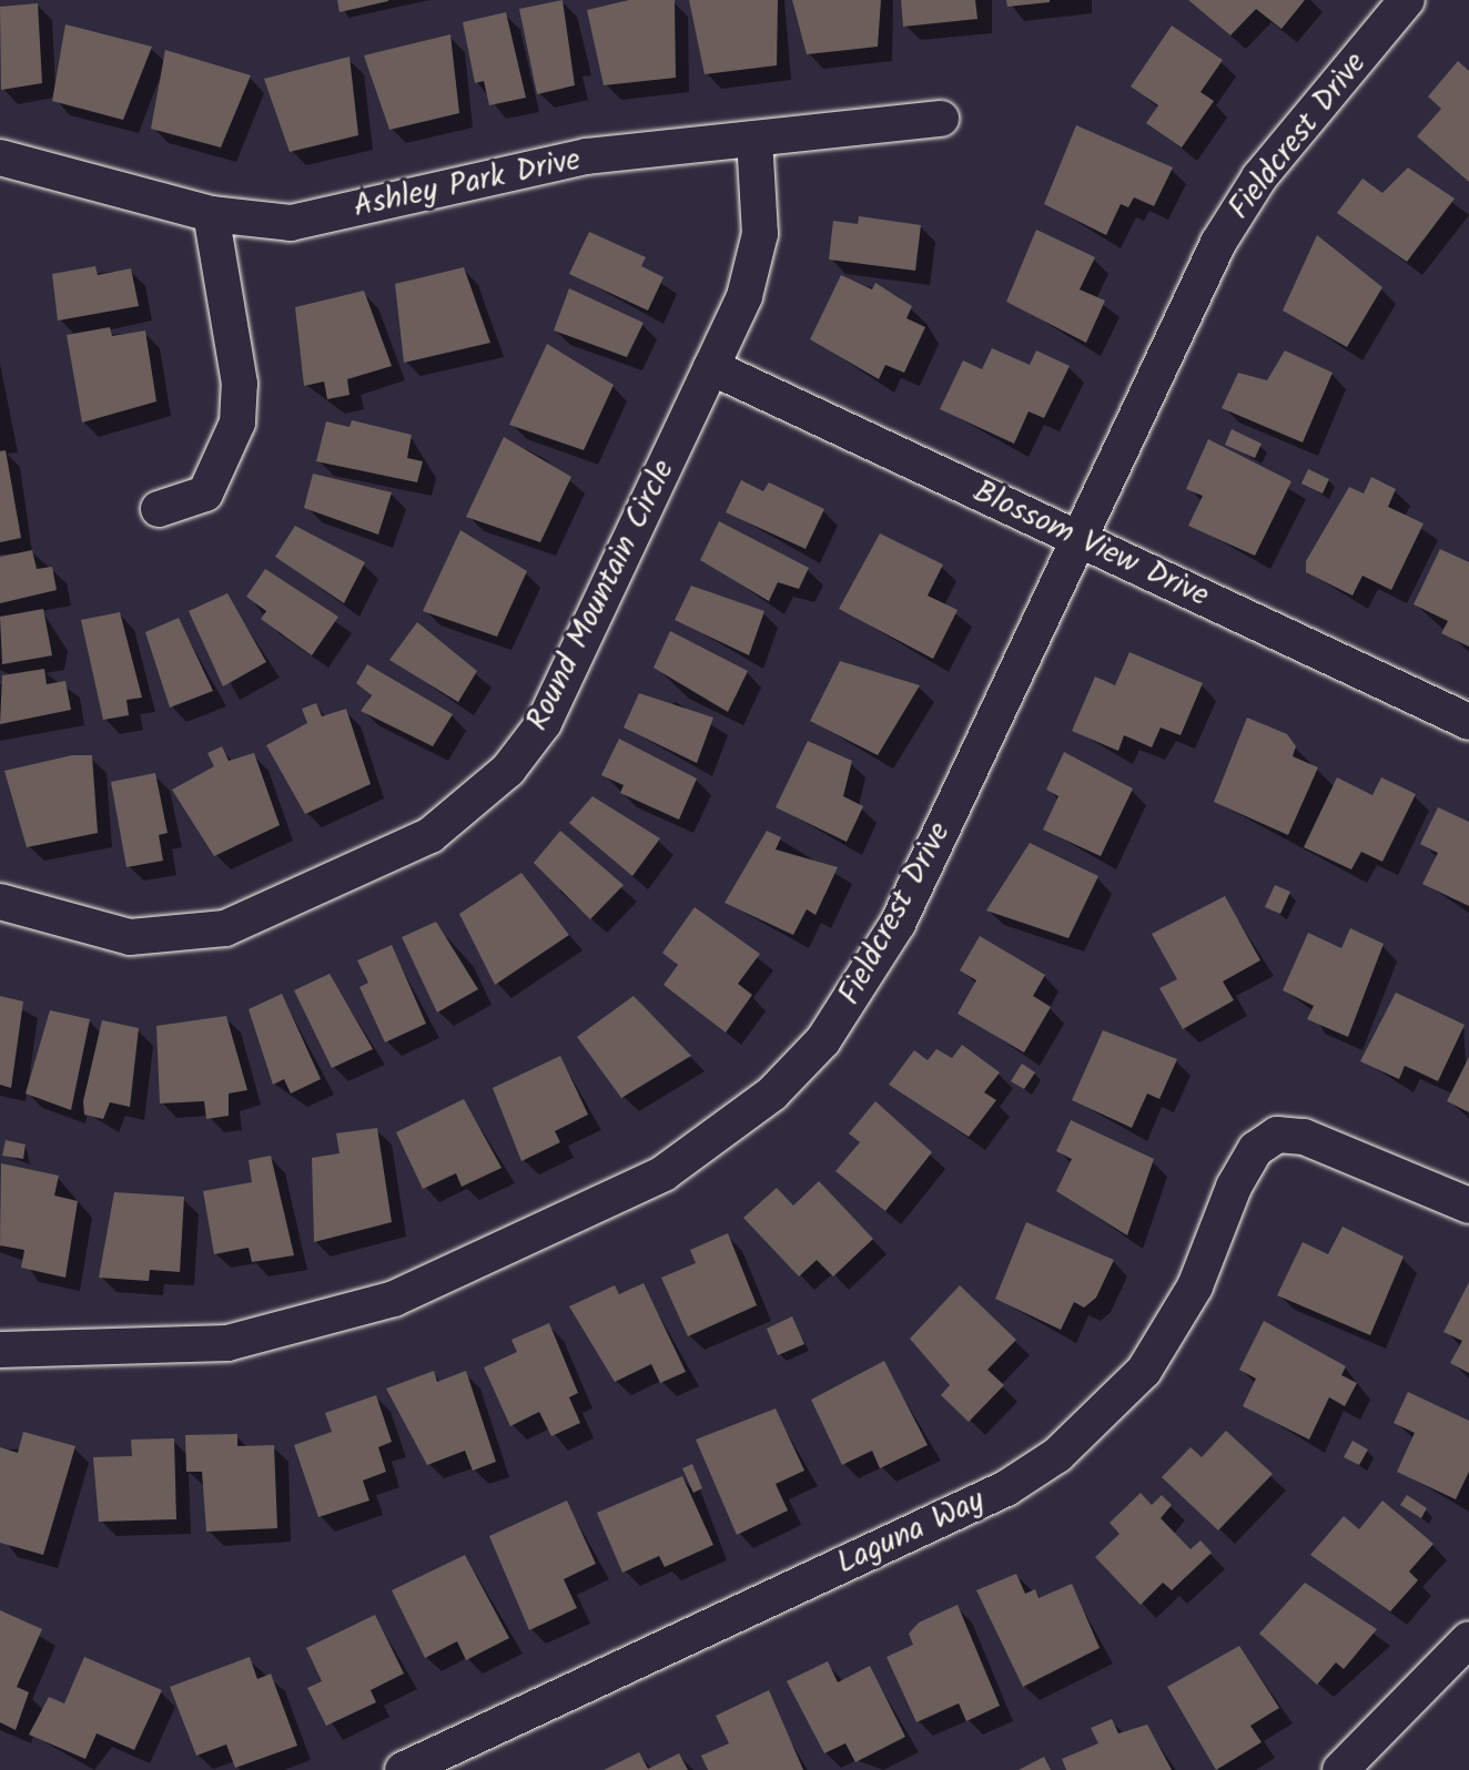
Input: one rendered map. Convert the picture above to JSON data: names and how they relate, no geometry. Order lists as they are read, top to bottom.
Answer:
{
  "streets": {
    "street": [
      "Fieldcrest Drive",
      "Ashley Park Drive",
      "Blossom View Drive",
      "Round Mountain Circle",
      "Laguna Way"
    ]
  },
  "crossings": [
    ["Fieldcrest Drive", "Blossom View Drive"],
    ["Ashley Park Drive", "Round Mountain Circle"],
    ["Blossom View Drive", "Round Mountain Circle"]
  ]
}
